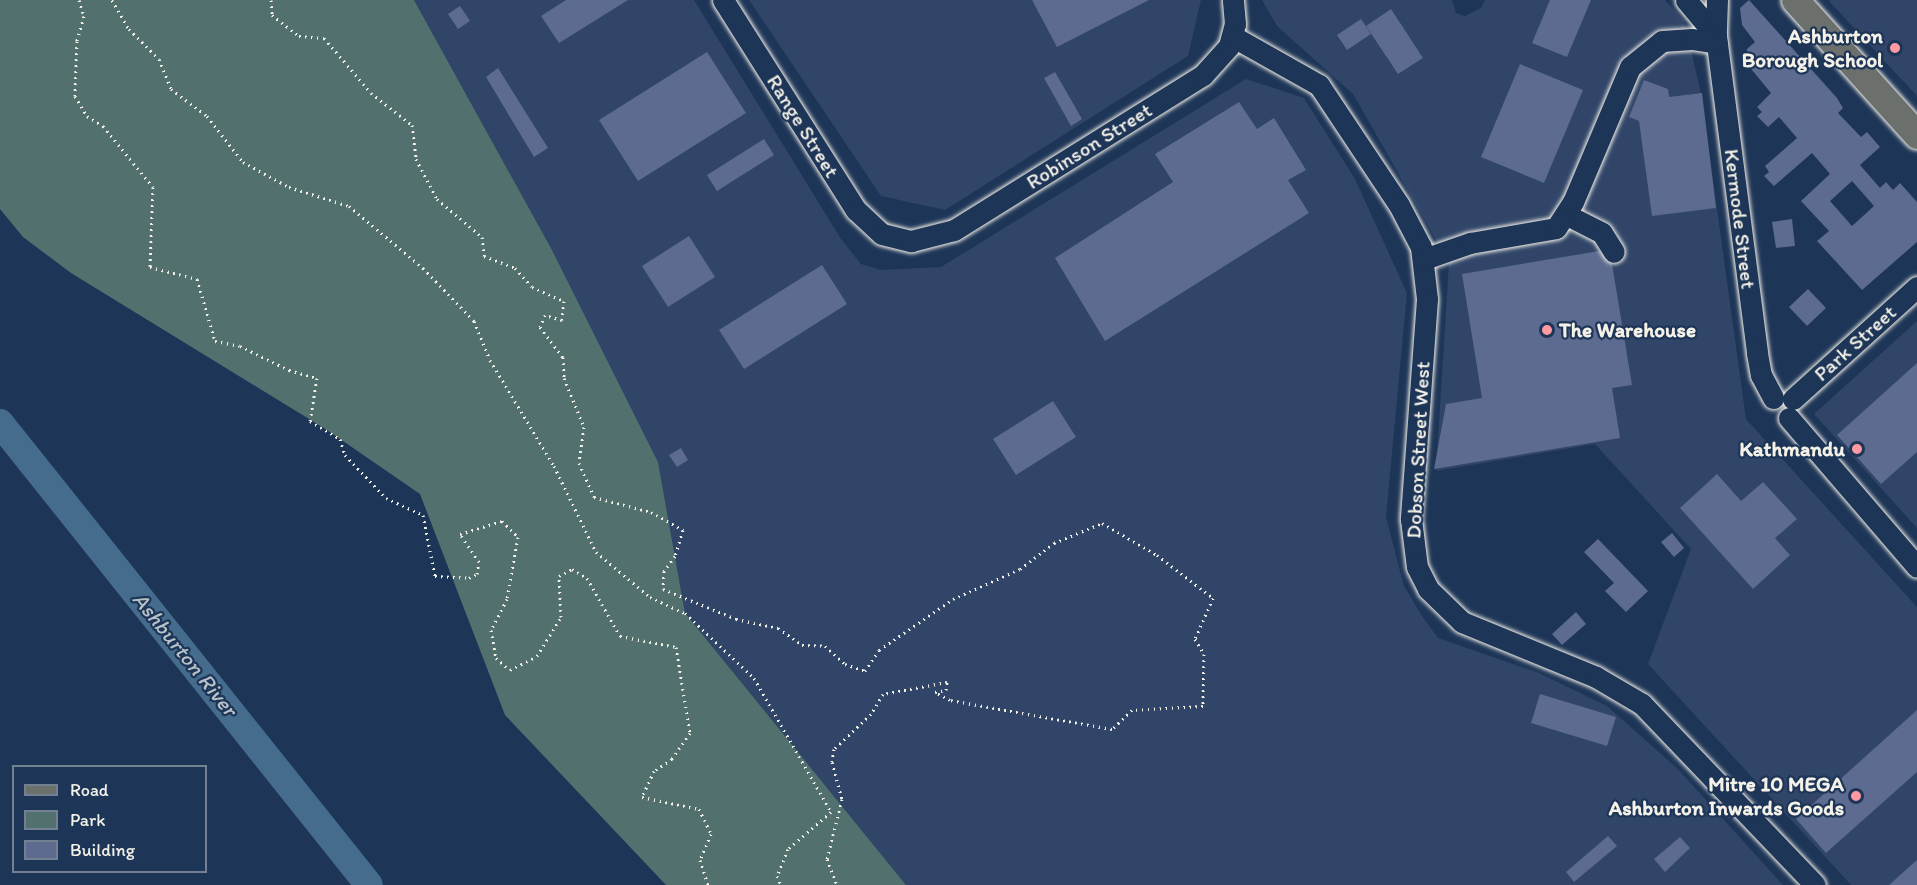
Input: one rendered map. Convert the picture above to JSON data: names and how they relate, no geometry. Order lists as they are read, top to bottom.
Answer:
{
  "streets": {
    "street": [
      "Range Street",
      "Robinson Street",
      "Kermode Street",
      "Park Street",
      "Dobson Street West"
    ]
  },
  "crossings": [
    ["Range Street", "Robinson Street"],
    ["Robinson Street", "Dobson Street West"],
    ["Kermode Street", "Park Street"]
  ],
  "water": ["Ashburton River"],
  "places": [
    "Ashburton Borough School",
    "The Warehouse",
    "Kathmandu",
    "Mitre 10 MEGA Ashburton Inwards Goods"
  ],
  "legend": ["Road", "Park", "Building"]
}
